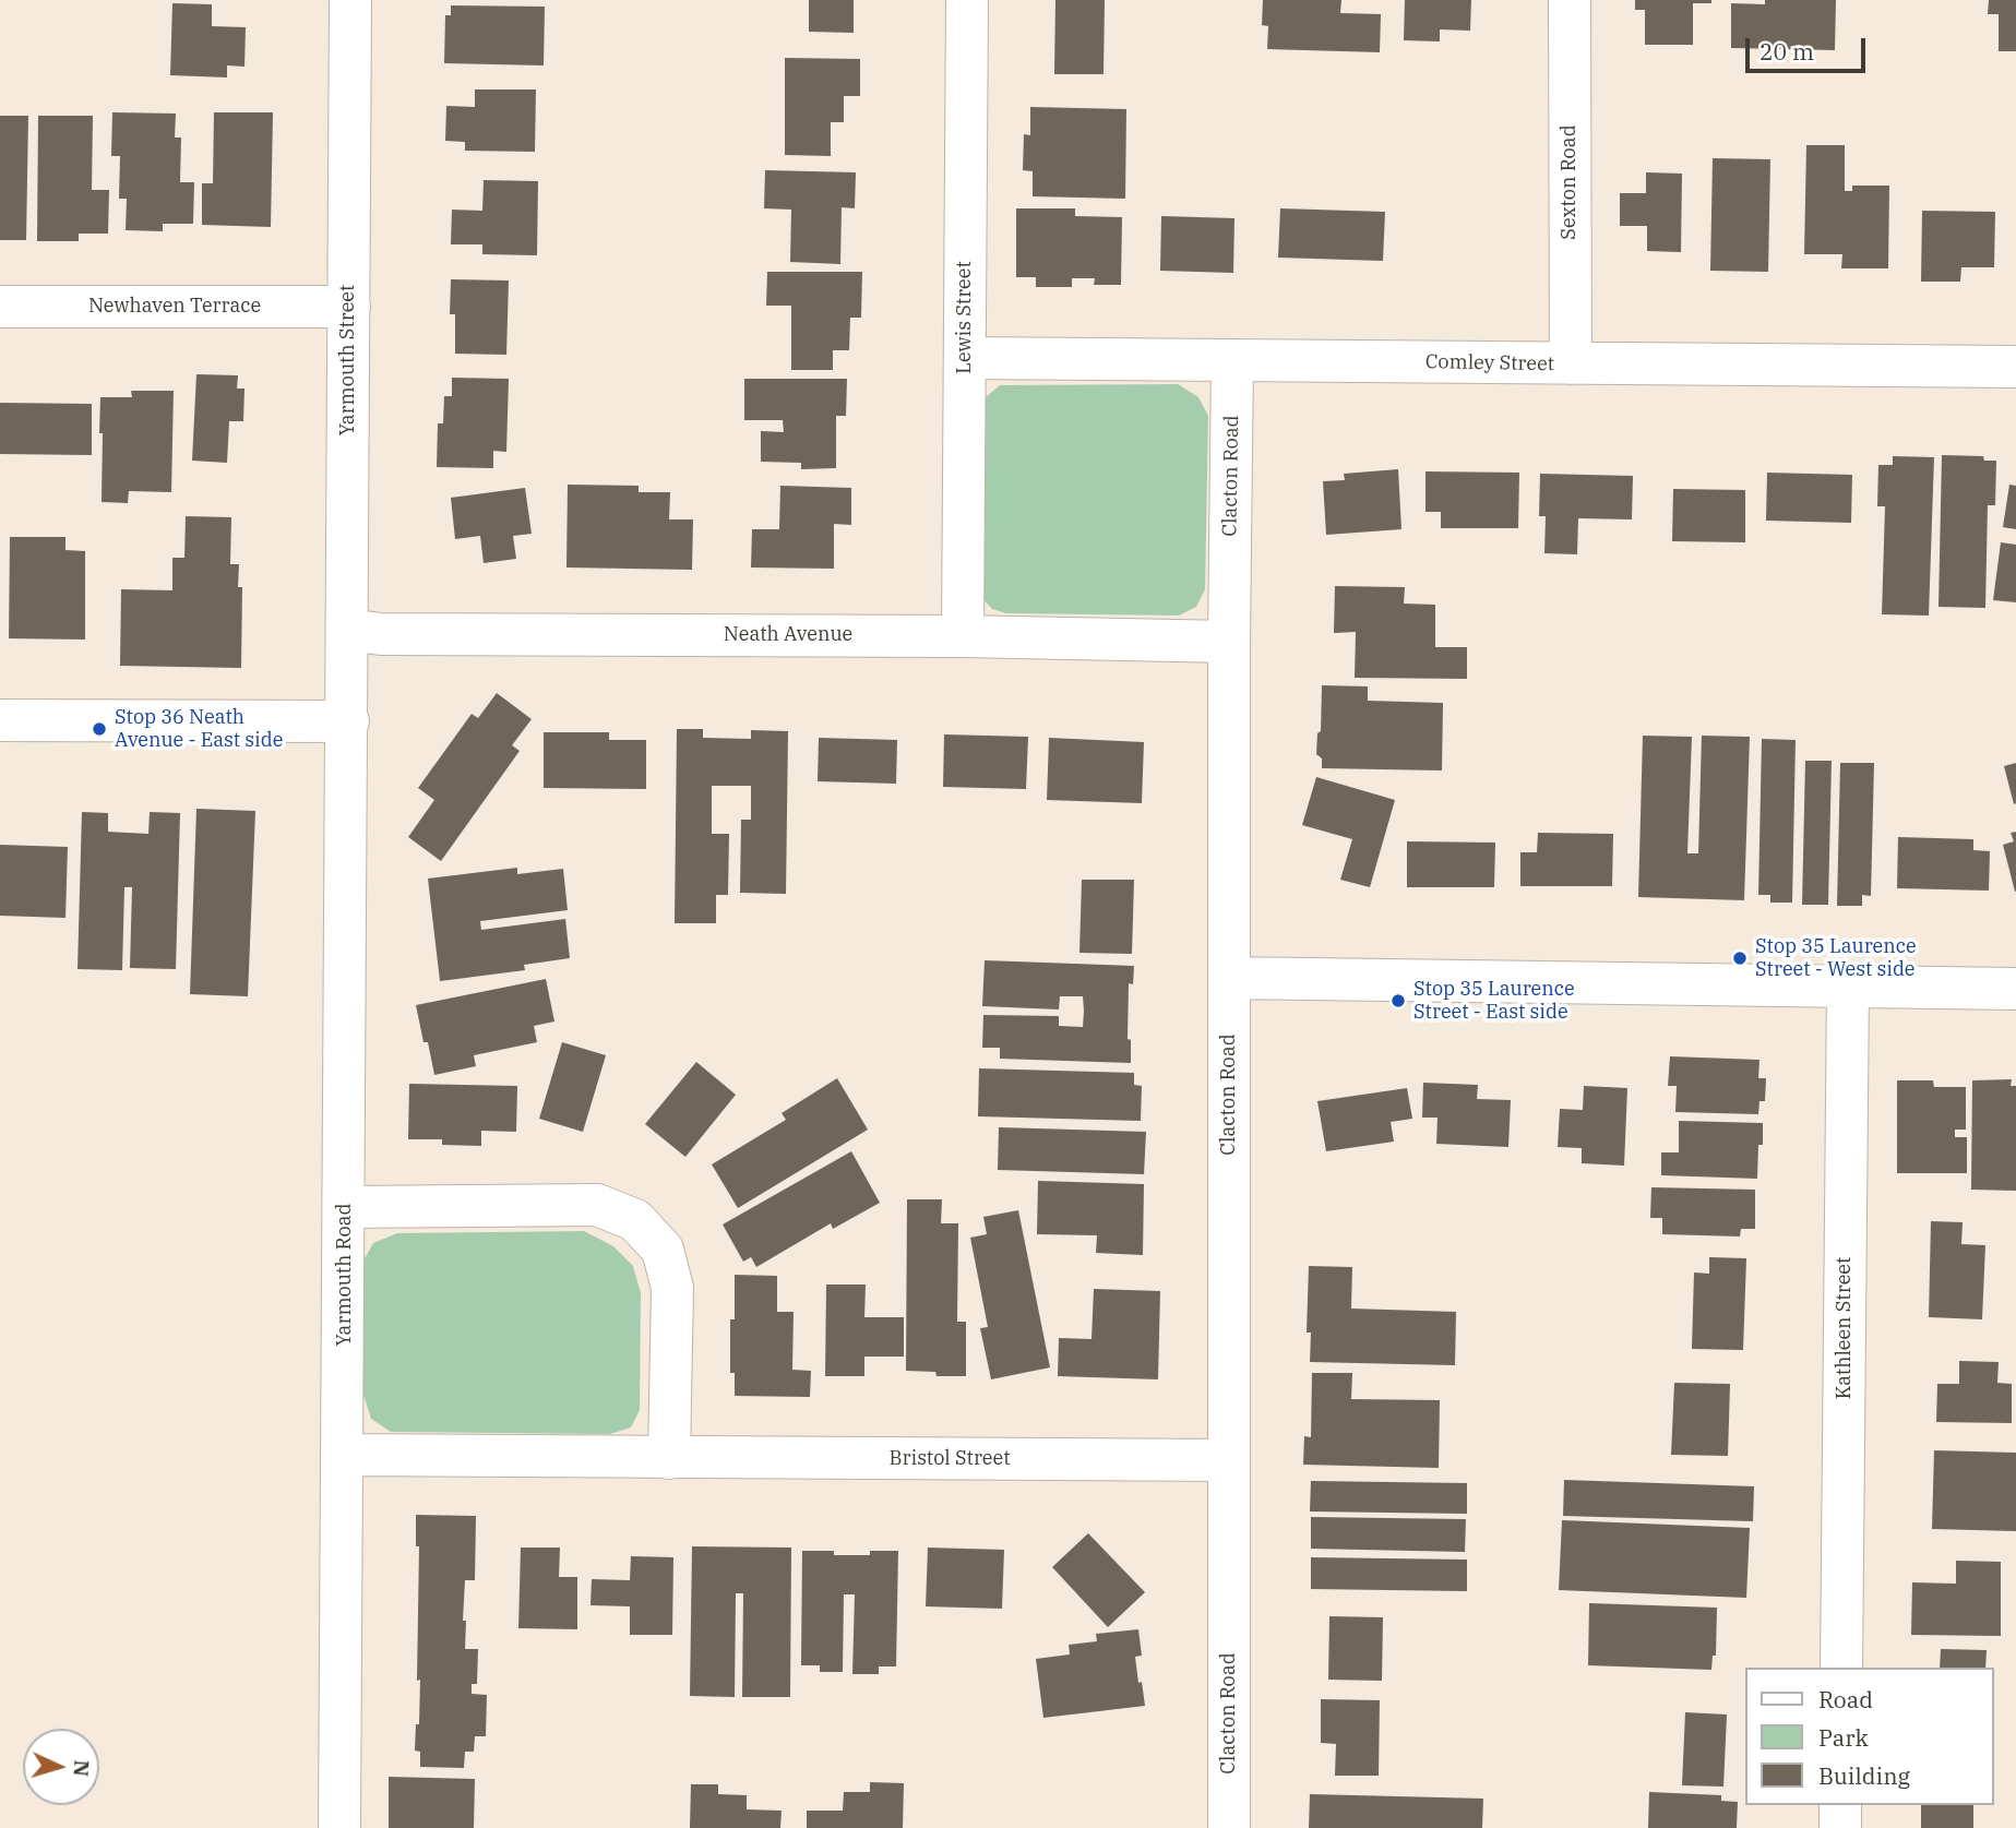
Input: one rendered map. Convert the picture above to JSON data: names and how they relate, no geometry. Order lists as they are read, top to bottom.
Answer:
{
  "streets": {
    "street": [
      "Sexton Road",
      "Newhaven Terrace",
      "Lewis Street",
      "Yarmouth Street",
      "Comley Street",
      "Clacton Road",
      "Neath Avenue",
      "Yarmouth Road",
      "Kathleen Street",
      "Bristol Street"
    ]
  },
  "crossings": [
    ["Sexton Road", "Comley Street"],
    ["Newhaven Terrace", "Yarmouth Street"],
    ["Lewis Street", "Comley Street"],
    ["Lewis Street", "Neath Avenue"],
    ["Yarmouth Street", "Neath Avenue"],
    ["Yarmouth Street", "Yarmouth Road"],
    ["Comley Street", "Clacton Road"],
    ["Clacton Road", "Neath Avenue"],
    ["Clacton Road", "Bristol Street"],
    ["Yarmouth Road", "Bristol Street"]
  ],
  "places": ["Stop 36 Neath Avenue - East side", "Stop 35 Laurence Street - West side", "Stop 35 Laurence Street - East side"],
  "legend": ["Road", "Park", "Building"],
  "scale_bar": "20 m",
  "north": "right"
}
